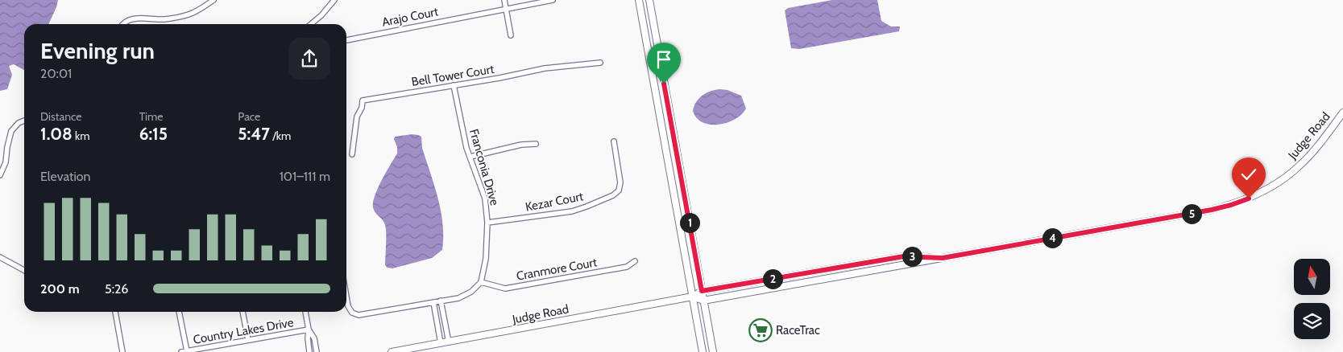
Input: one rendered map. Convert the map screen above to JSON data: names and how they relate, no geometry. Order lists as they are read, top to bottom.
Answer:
{
  "streets": {
    "street": [
      "Arajo Court",
      "Bell Tower Court",
      "Judge Road",
      "Franconia Drive",
      "Kezar Court",
      "Cranmore Court",
      "Country Lakes Drive"
    ]
  },
  "crossings": [
    ["Bell Tower Court", "Franconia Drive"],
    ["Franconia Drive", "Kezar Court"],
    ["Franconia Drive", "Cranmore Court"]
  ],
  "places": {
    "supermarket": ["RaceTrac"]
  },
  "north": "top",
  "page": {
    "heading": ["Evening run", "20:01"],
    "stats": [
      ["Distance", "1.08 km"],
      ["Time", "6:15"],
      ["Pace", "5:47 /km"]
    ],
    "chart": ["Elevation", "101–111 m"],
    "pins": [
      "5",
      "1",
      "4",
      "3",
      "2"
    ],
    "list": [
      {
        "name": "200 m",
        "note": "5:26"
      }
    ]
  }
}
